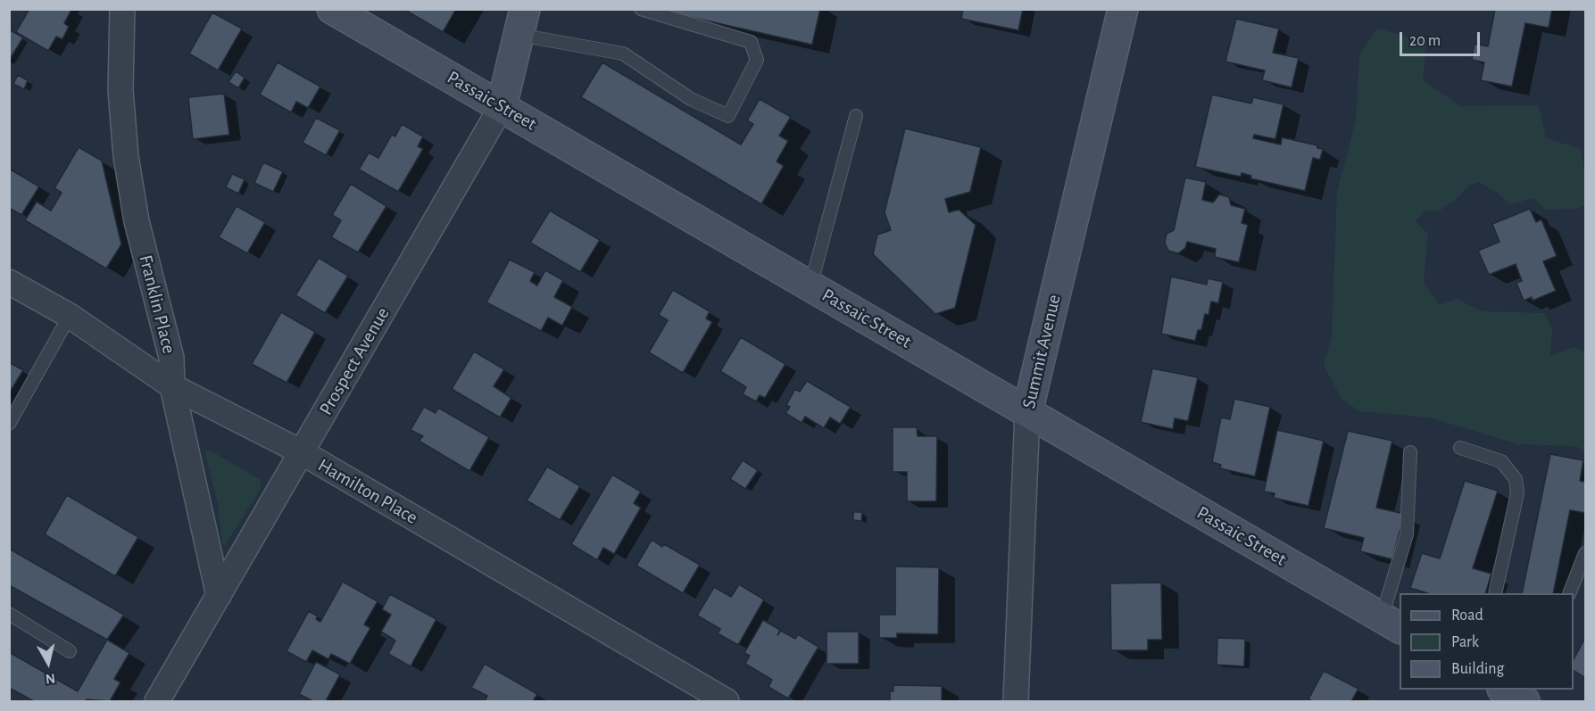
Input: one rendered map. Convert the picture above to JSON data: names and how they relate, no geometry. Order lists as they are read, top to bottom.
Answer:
{
  "streets": {
    "main road": ["Passaic Street", "Summit Avenue", "Prospect Avenue"],
    "street": ["Franklin Place", "Hamilton Place"]
  },
  "crossings": [
    ["Passaic Street", "Summit Avenue"],
    ["Passaic Street", "Prospect Avenue"],
    ["Franklin Place", "Prospect Avenue"],
    ["Franklin Place", "Hamilton Place"],
    ["Prospect Avenue", "Hamilton Place"]
  ],
  "legend": ["Road", "Park", "Building"],
  "scale_bar": "20 m",
  "north": "bottom"
}
